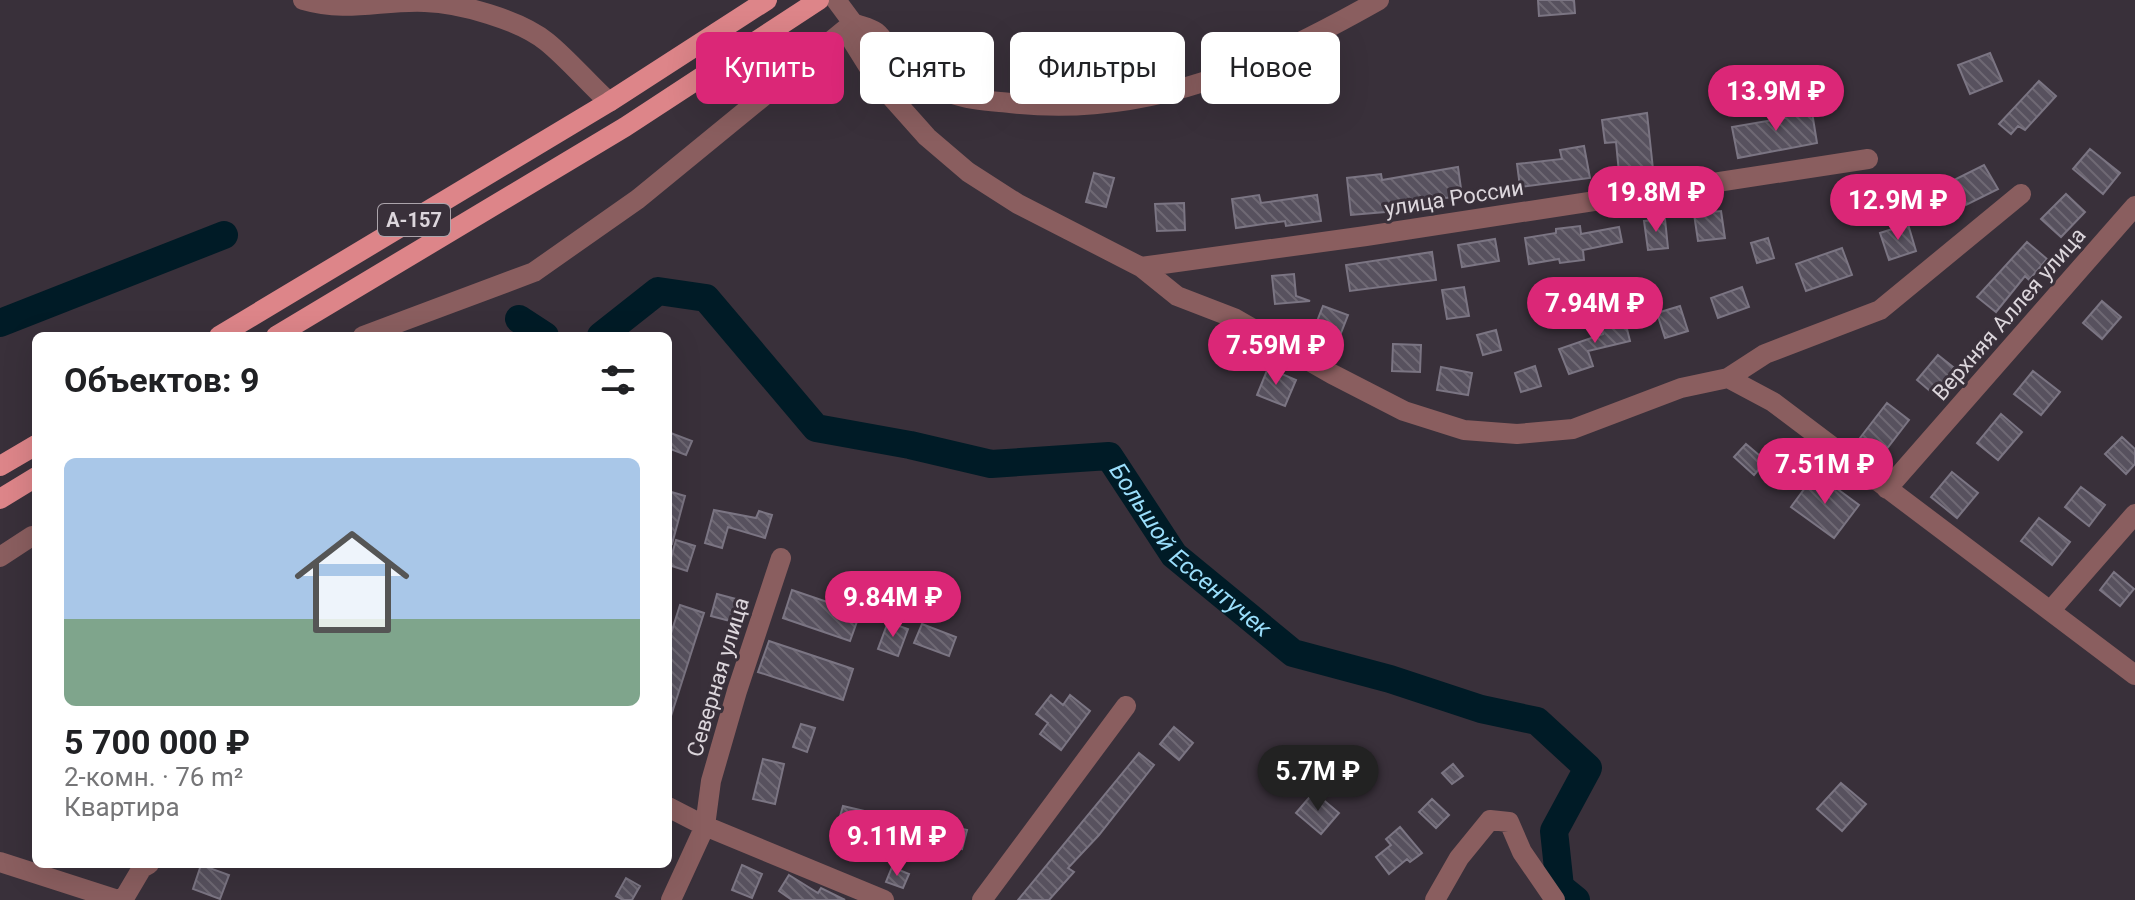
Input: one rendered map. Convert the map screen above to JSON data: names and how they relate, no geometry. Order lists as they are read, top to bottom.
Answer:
{
  "streets": {
    "main road": ["А-157"],
    "street": ["улица России", "Верхняя Аллея улица", "Северная улица"]
  },
  "water": ["Большой Ессентучек"],
  "page": {
    "chip": [
      "Купить",
      "Снять",
      "Фильтры",
      "Новое"
    ],
    "price": [
      "13.9M ₽",
      "19.8M ₽",
      "12.9M ₽",
      "7.94M ₽",
      "7.59M ₽",
      "7.51M ₽",
      "9.84M ₽",
      "5.7M ₽",
      "9.11M ₽"
    ],
    "heading": "Объектов: 9",
    "list": [
      {
        "name": "5 700 000 ₽",
        "note": "2-комн. · 76 m² · Квартира"
      }
    ]
  }
}
